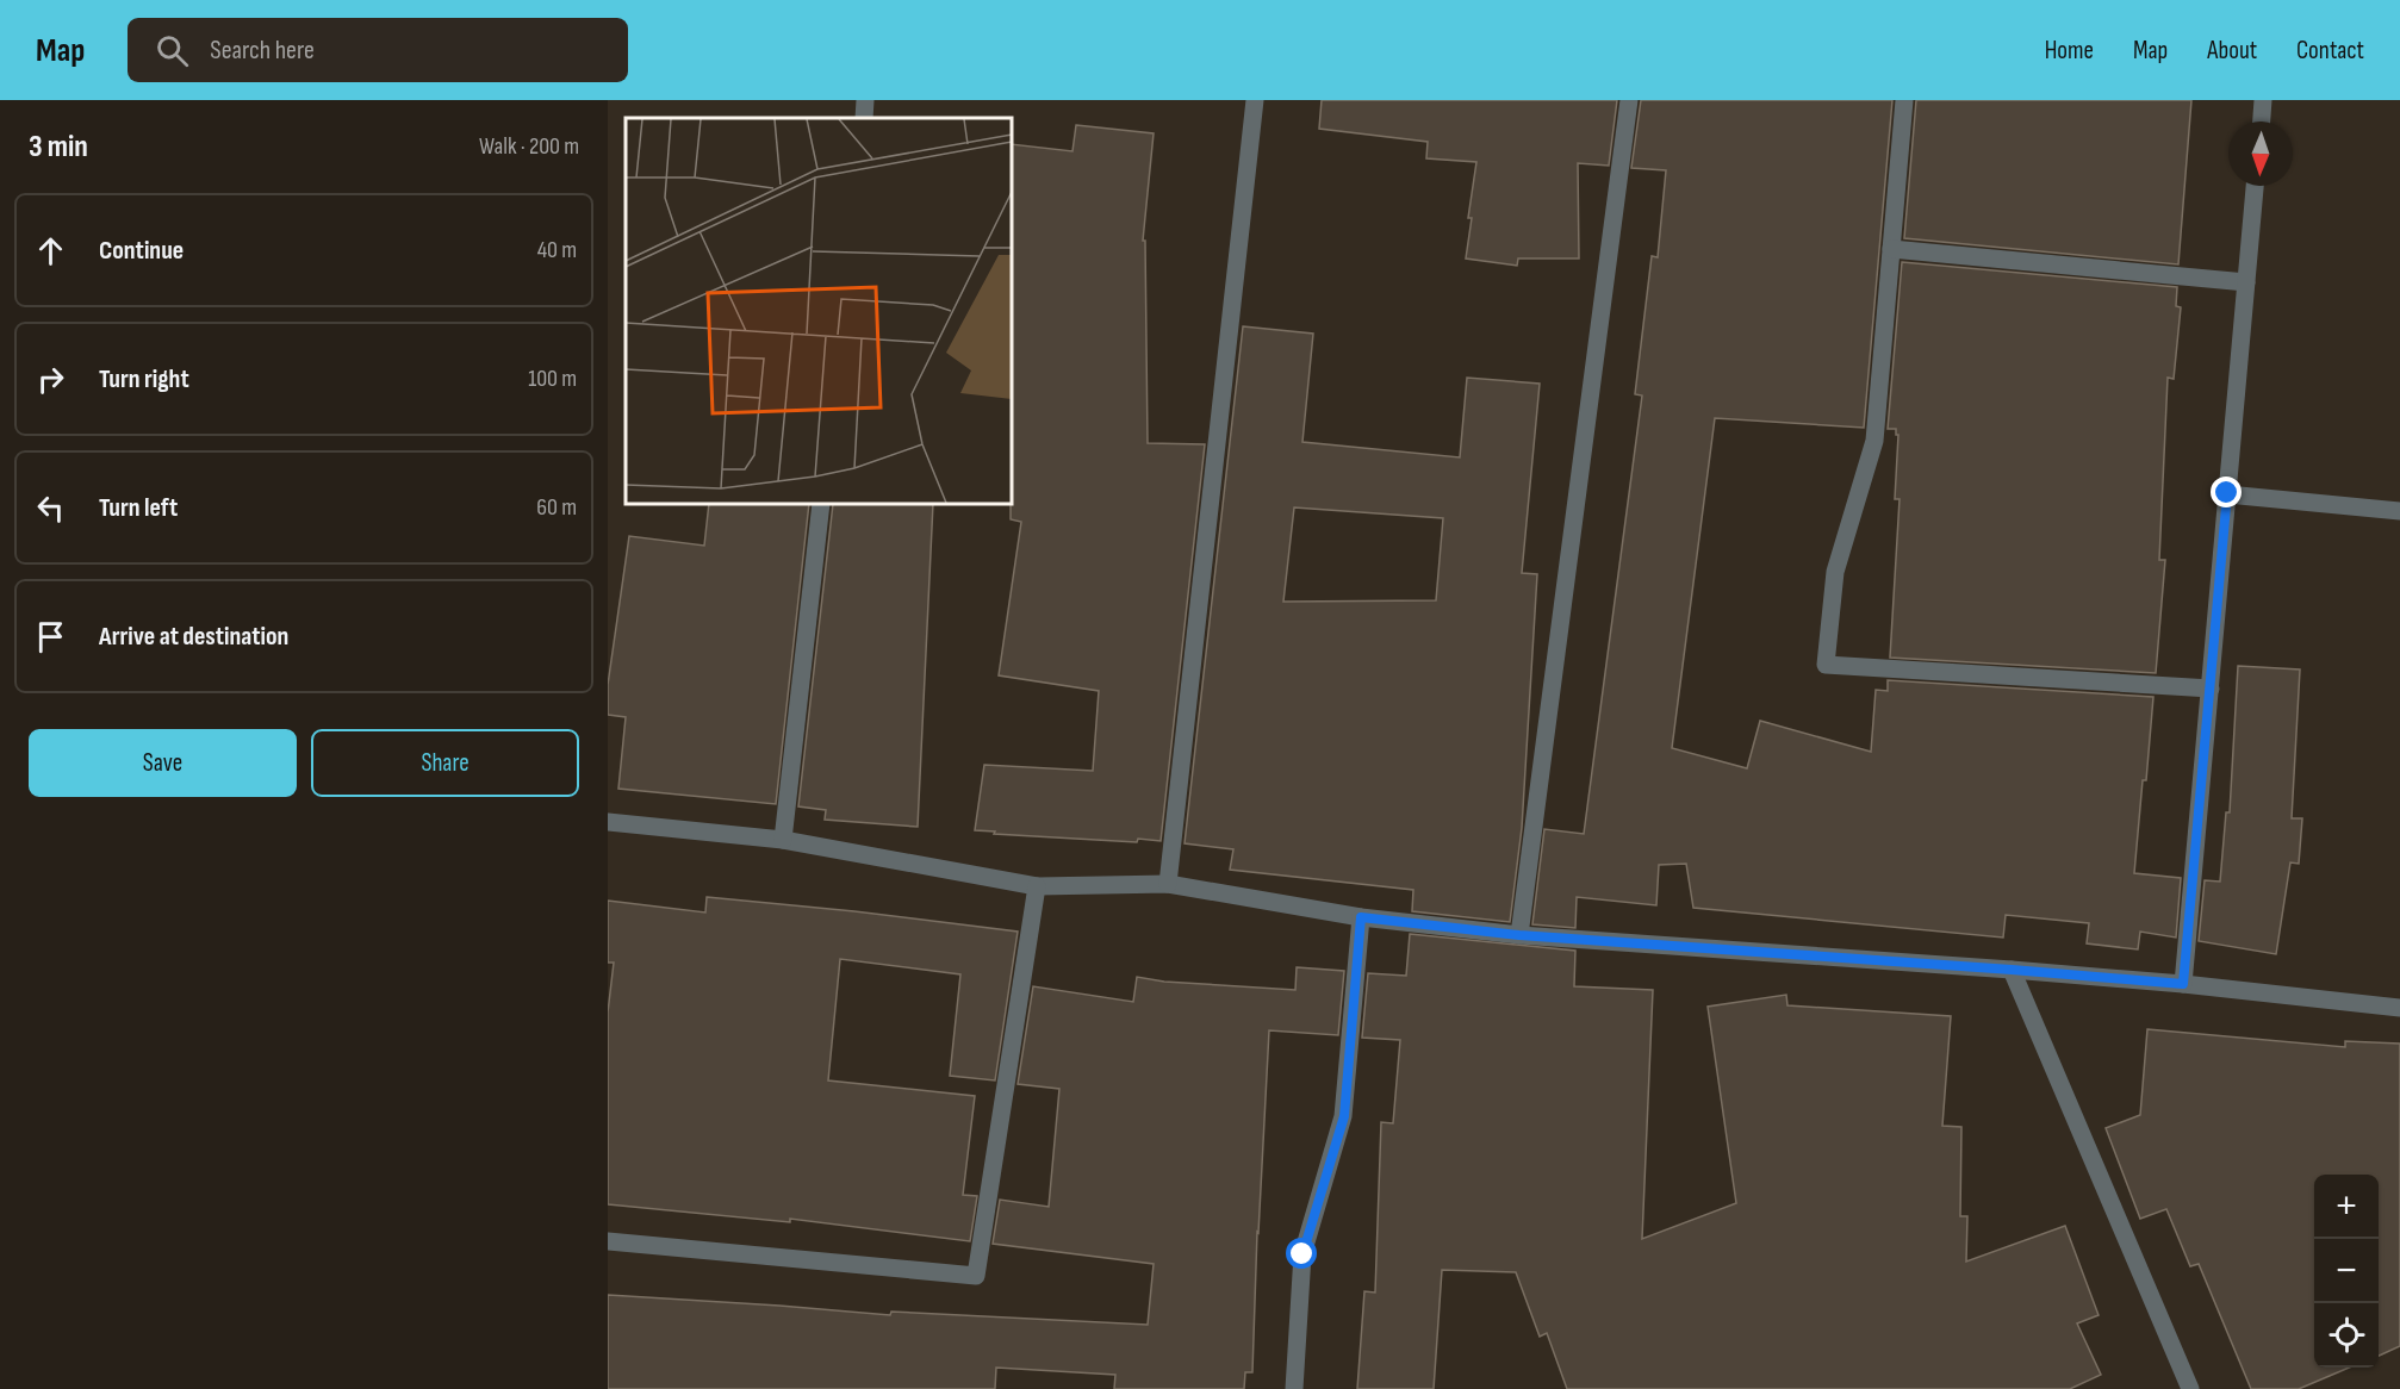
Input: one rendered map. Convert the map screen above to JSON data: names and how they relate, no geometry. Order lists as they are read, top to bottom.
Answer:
{
  "north": "bottom",
  "page": {
    "header": "Map",
    "search": "Search here",
    "nav": [
      "Home",
      "Map",
      "About",
      "Contact"
    ],
    "heading": ["3 min", "Walk · 200 m"],
    "list": [
      ["Continue", "40 m"],
      ["Turn right", "100 m"],
      ["Turn left", "60 m"],
      "Arrive at destination"
    ],
    "buttons": ["Save", "Share"],
    "map_buttons": ["+", "−"]
  }
}
